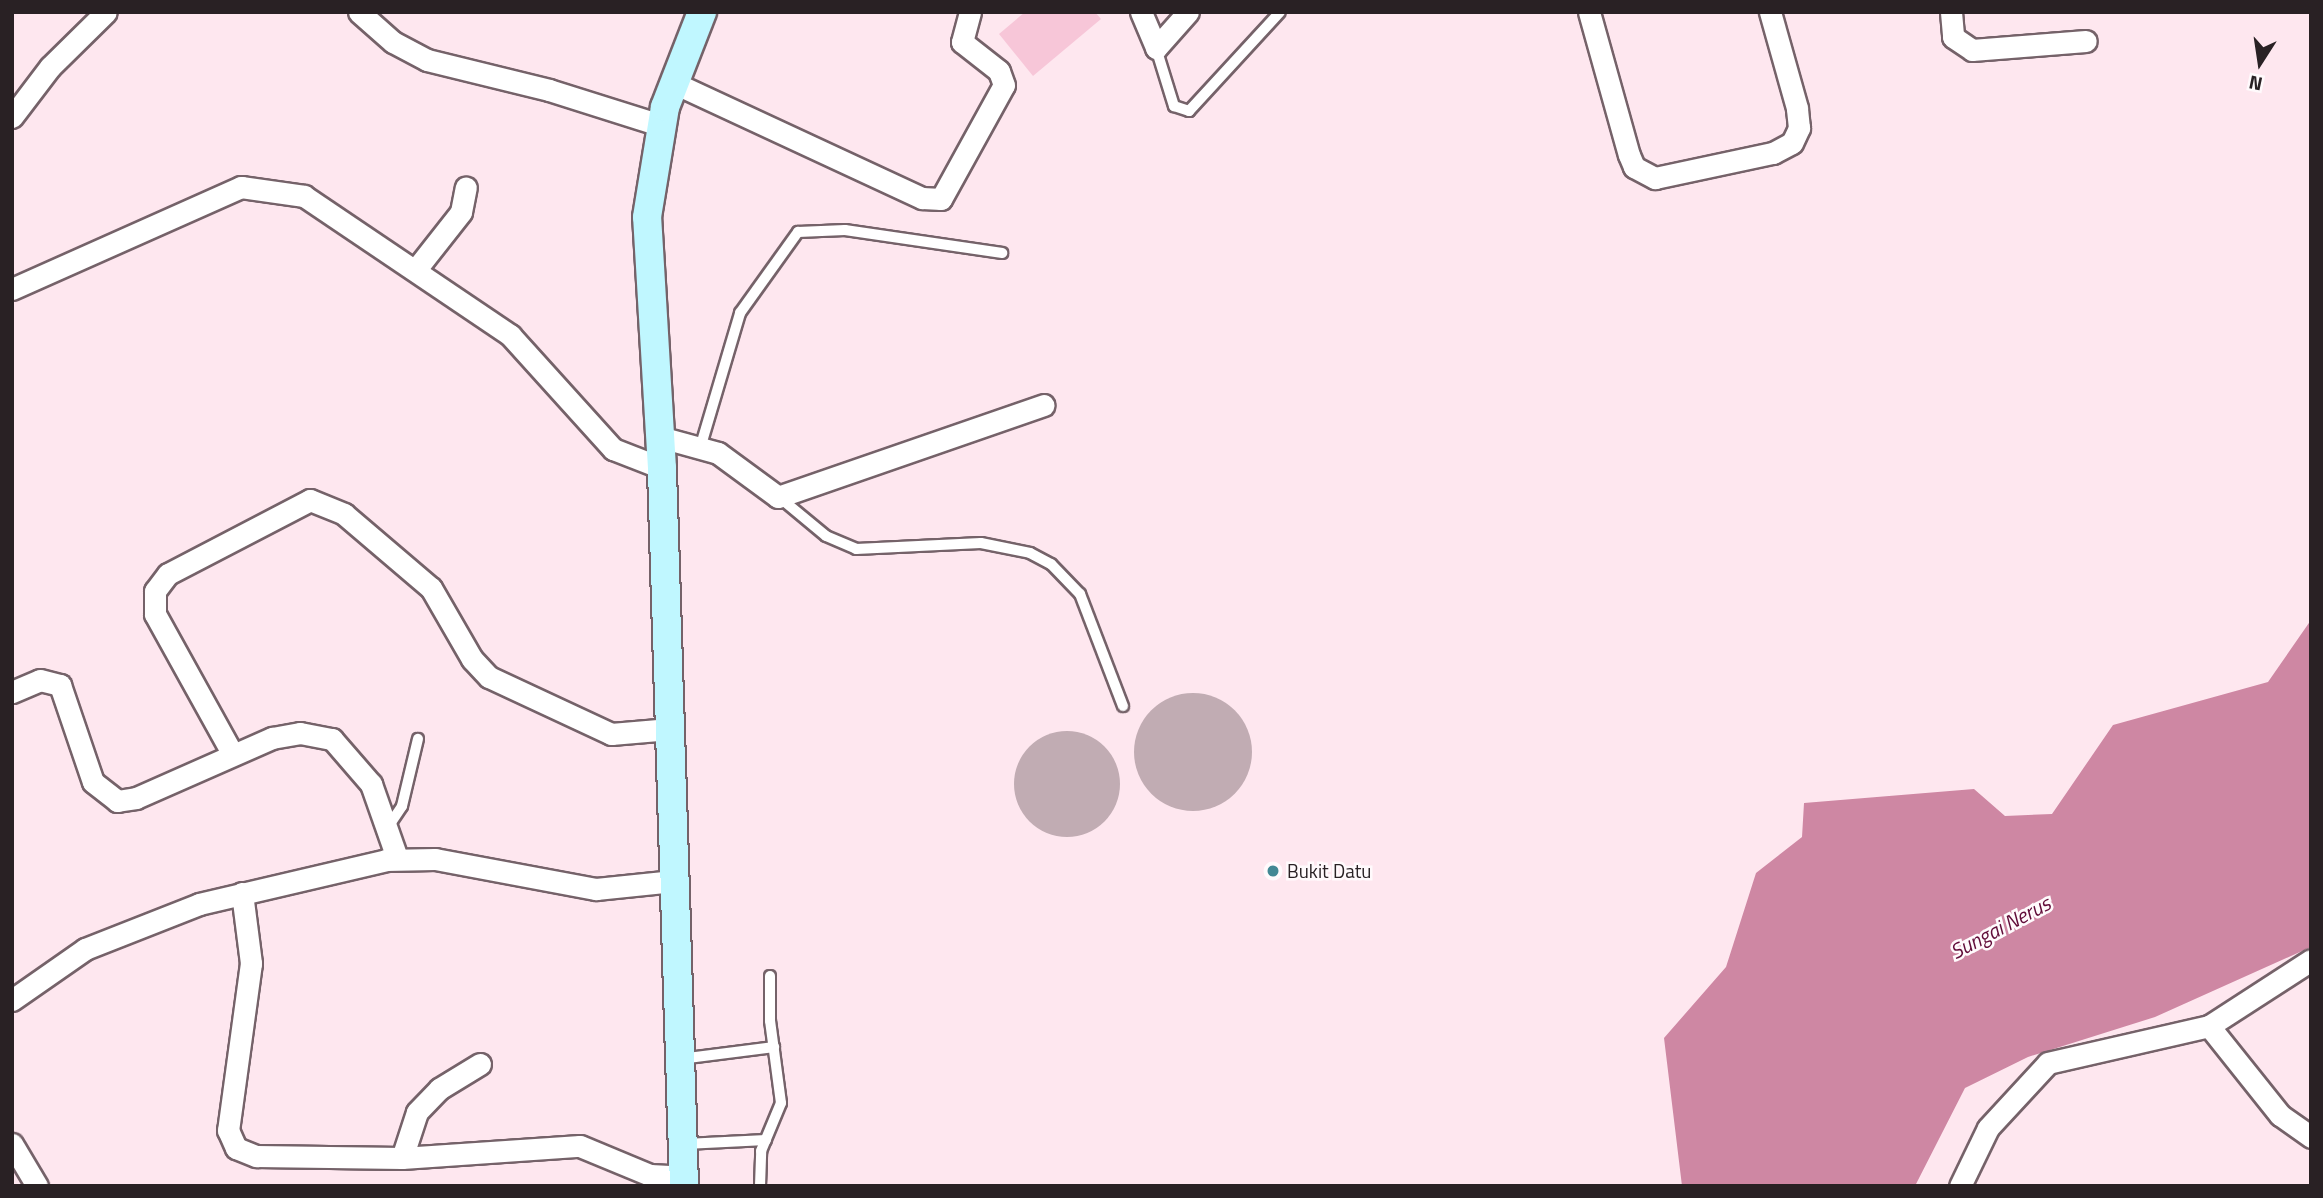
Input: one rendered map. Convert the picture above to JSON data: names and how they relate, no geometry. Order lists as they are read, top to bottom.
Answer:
{
  "water": ["Sungai Nerus"],
  "places": ["Bukit Datu"],
  "north": "bottom"
}
